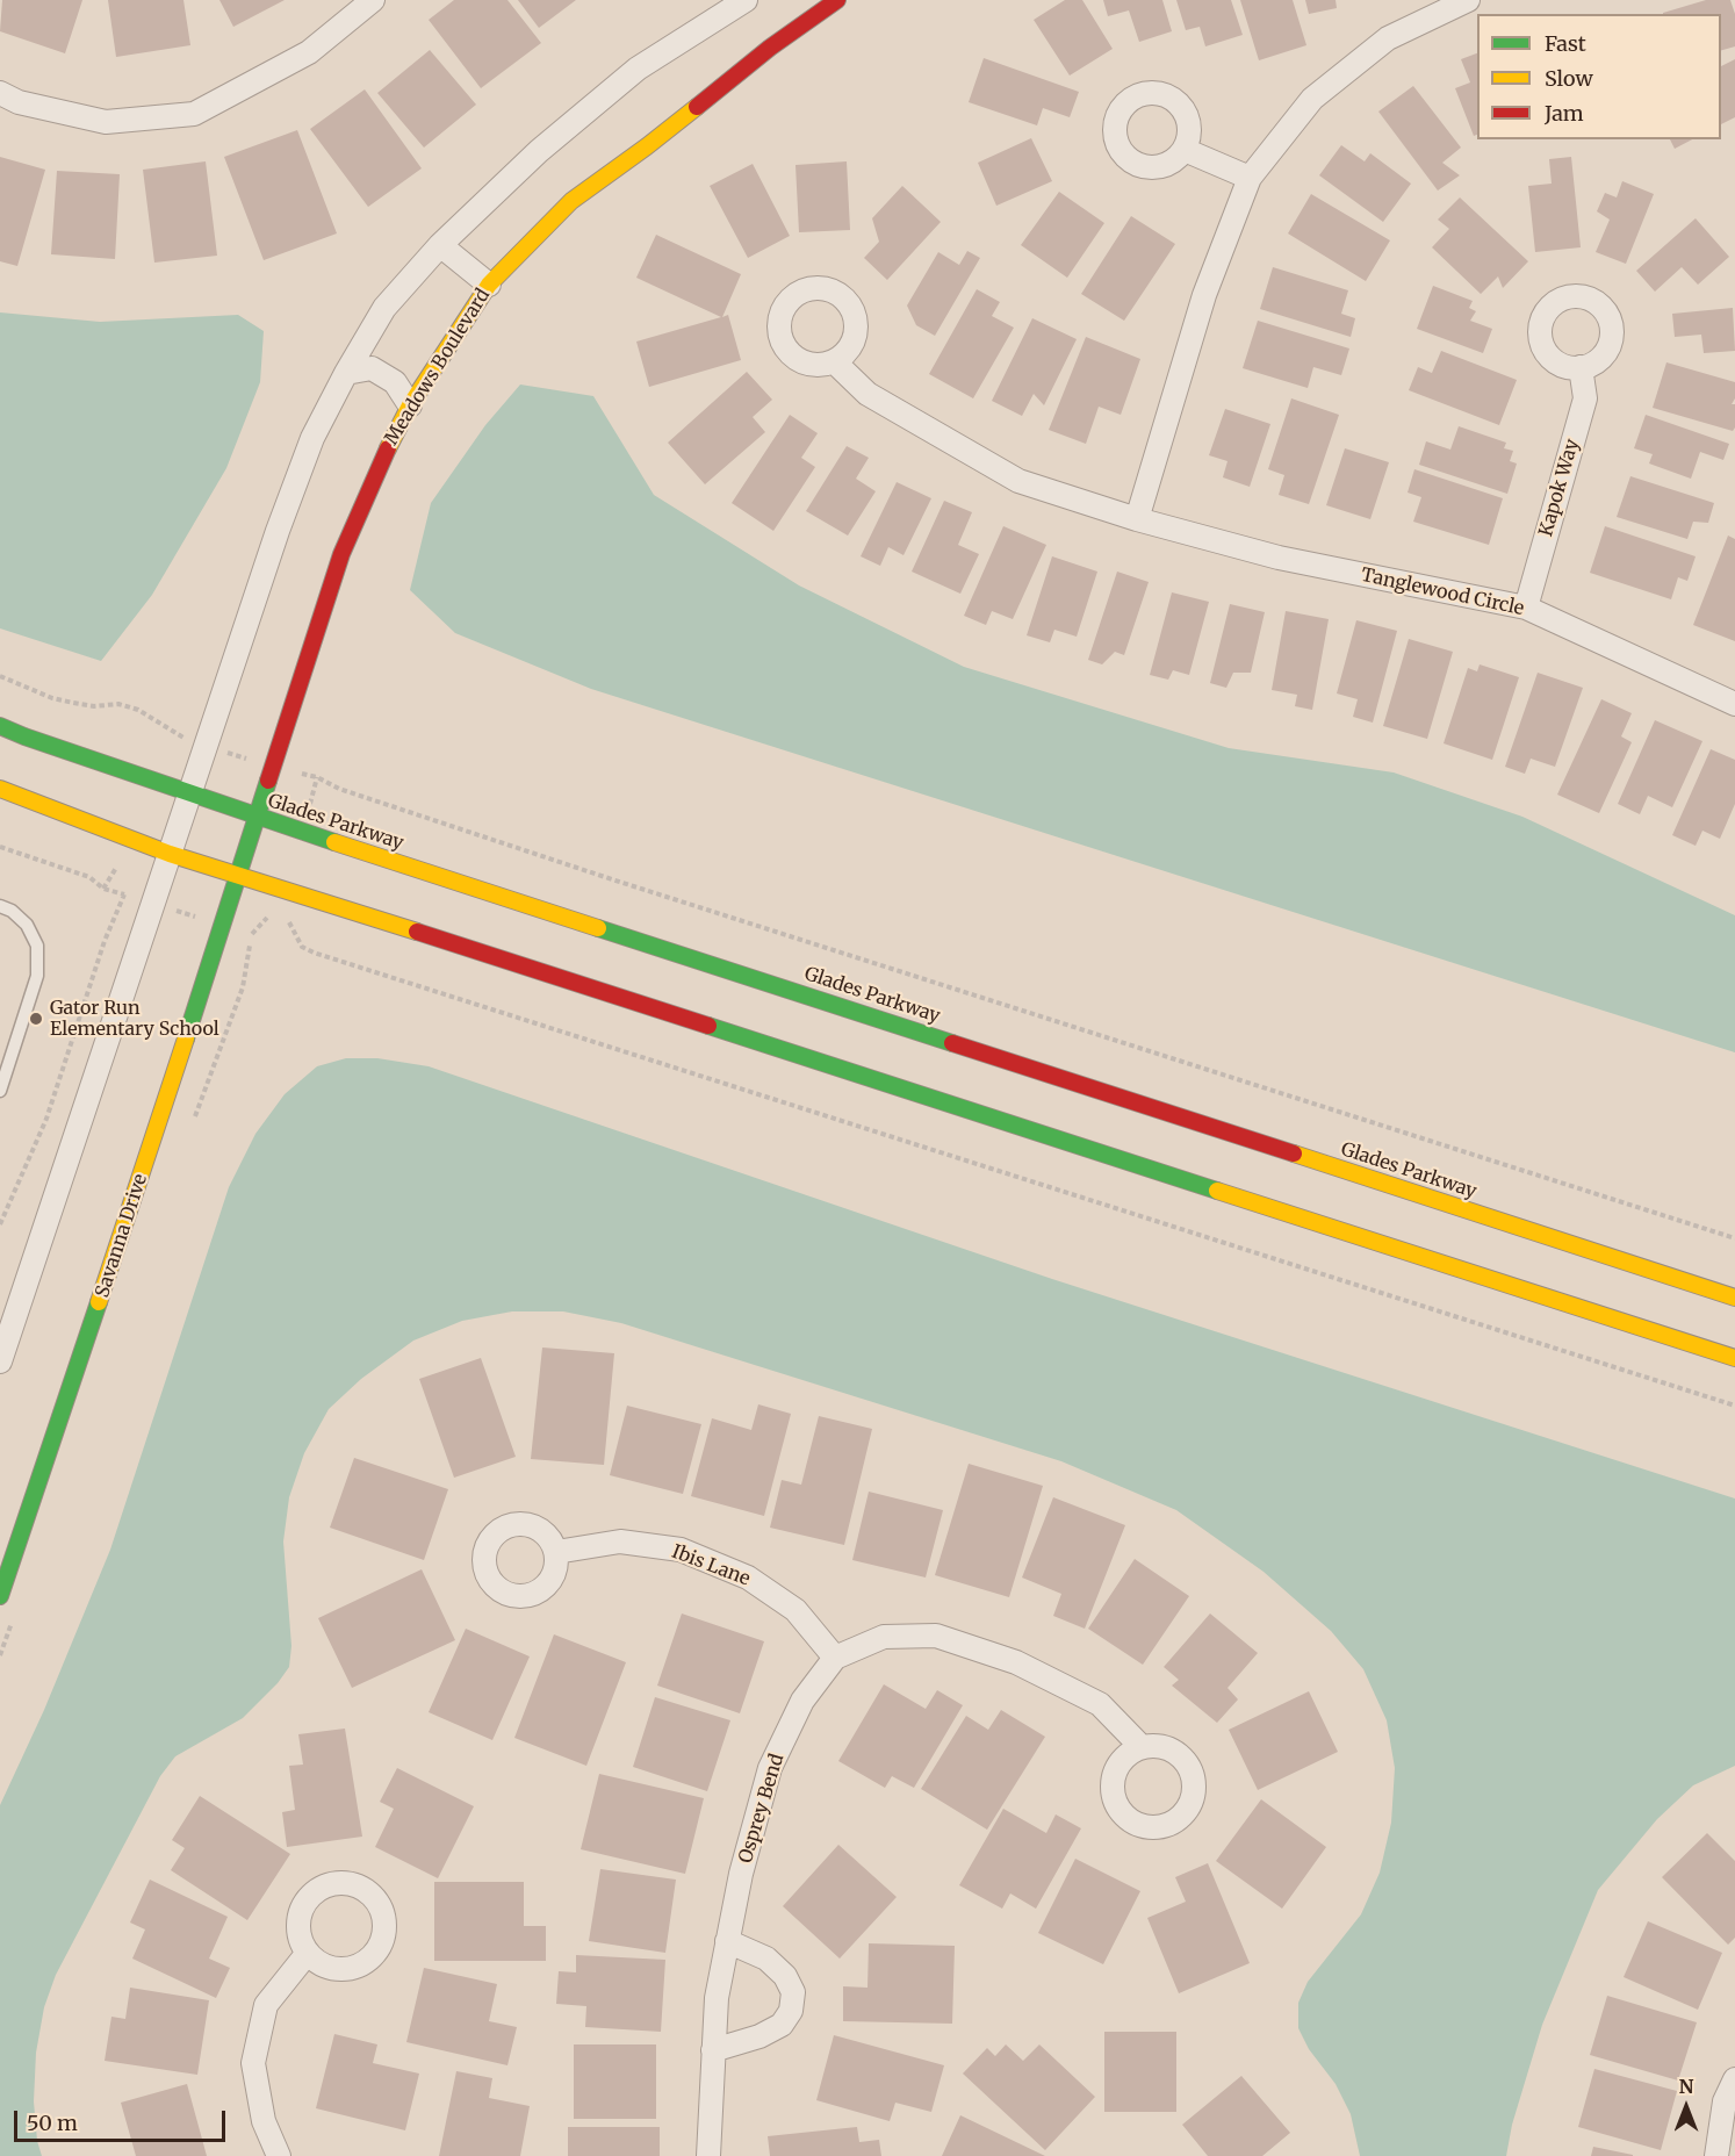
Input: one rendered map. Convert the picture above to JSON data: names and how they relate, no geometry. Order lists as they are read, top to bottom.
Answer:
{
  "streets": {
    "main road": ["Meadows Boulevard", "Glades Parkway", "Savanna Drive"],
    "street": [
      "Kapok Way",
      "Tanglewood Circle",
      "Ibis Lane",
      "Osprey Bend"
    ]
  },
  "crossings": [
    ["Meadows Boulevard", "Glades Parkway"],
    ["Meadows Boulevard", "Savanna Drive"],
    ["Kapok Way", "Tanglewood Circle"],
    ["Ibis Lane", "Osprey Bend"]
  ],
  "places": ["Gator Run Elementary School"],
  "legend": ["Fast", "Slow", "Jam"],
  "scale_bar": "50 m",
  "north": "top"
}
